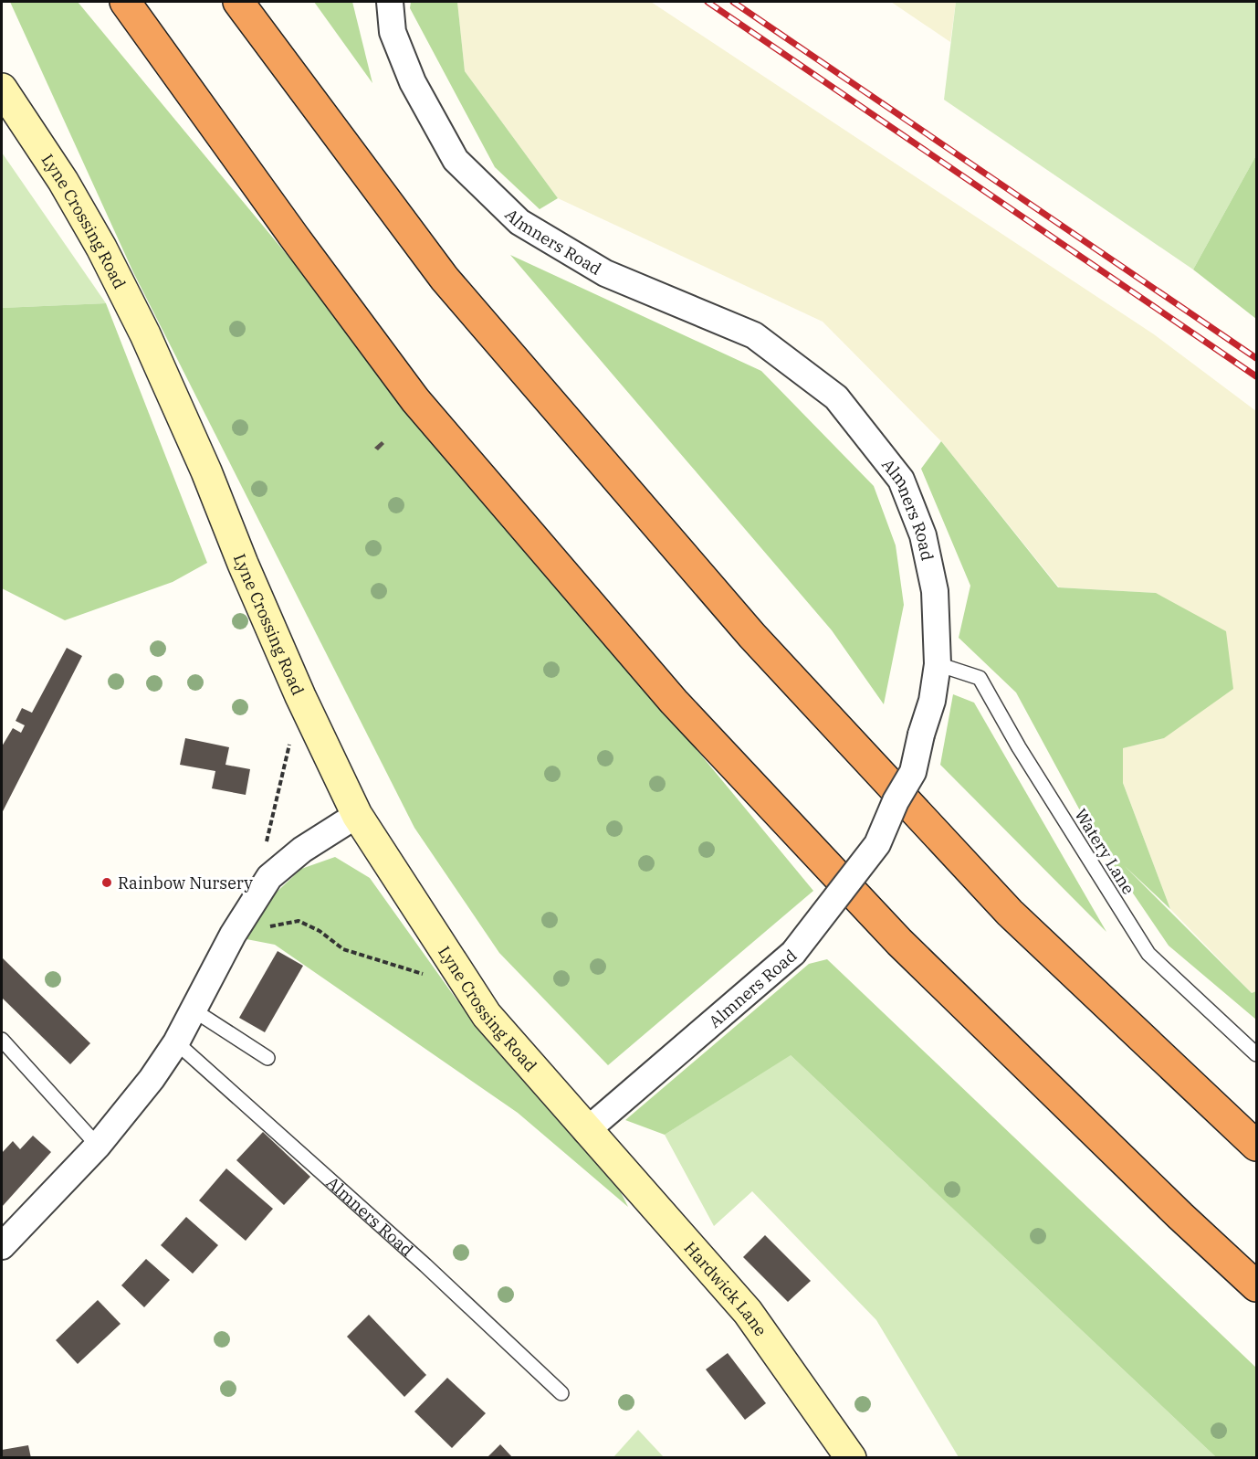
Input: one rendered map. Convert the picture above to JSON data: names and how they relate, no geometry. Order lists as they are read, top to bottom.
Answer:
{
  "streets": {
    "street": ["Lyne Crossing Road", "Almners Road", "Hardwick Lane"],
    "lane": ["Watery Lane"]
  },
  "crossings": [
    ["Lyne Crossing Road", "Almners Road"],
    ["Lyne Crossing Road", "Hardwick Lane"],
    ["Almners Road", "Watery Lane"],
    ["Almners Road", "Hardwick Lane"]
  ],
  "places": ["Rainbow Nursery"]
}
